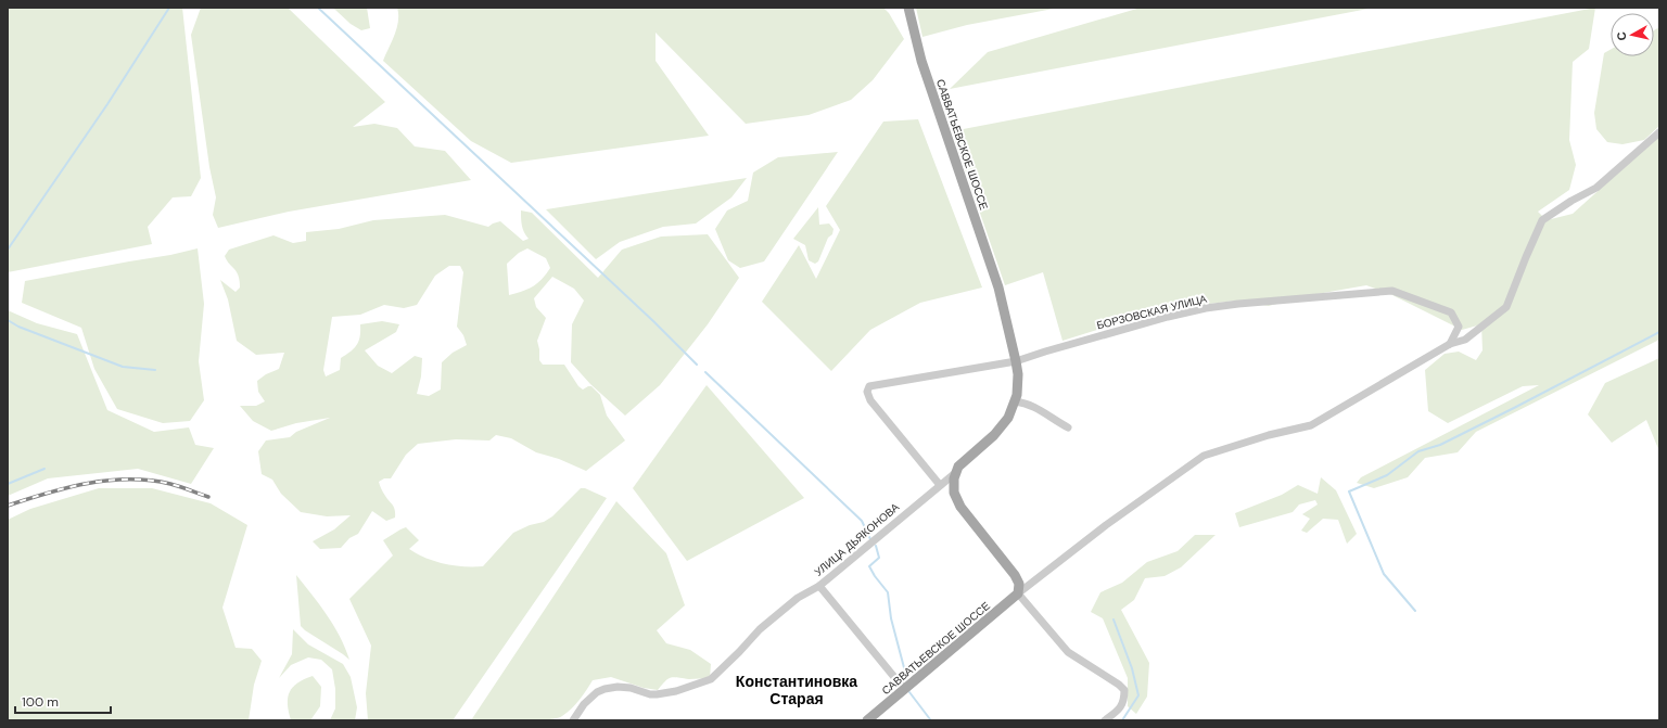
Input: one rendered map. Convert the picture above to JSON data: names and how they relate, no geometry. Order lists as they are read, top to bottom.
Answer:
{
  "streets": {
    "main road": ["САВВАТЬЕВСКОЕ ШОССЕ", "УЛИЦА ДЬЯКОНОВА"],
    "street": ["БОРЗОВСКАЯ УЛИЦА"]
  },
  "crossings": [
    ["САВВАТЬЕВСКОЕ ШОССЕ", "БОРЗОВСКАЯ УЛИЦА"],
    ["САВВАТЬЕВСКОЕ ШОССЕ", "УЛИЦА ДЬЯКОНОВА"],
    ["БОРЗОВСКАЯ УЛИЦА", "УЛИЦА ДЬЯКОНОВА"]
  ],
  "districts": ["Константиновка Старая"],
  "scale_bar": "100 m",
  "north": "left"
}
